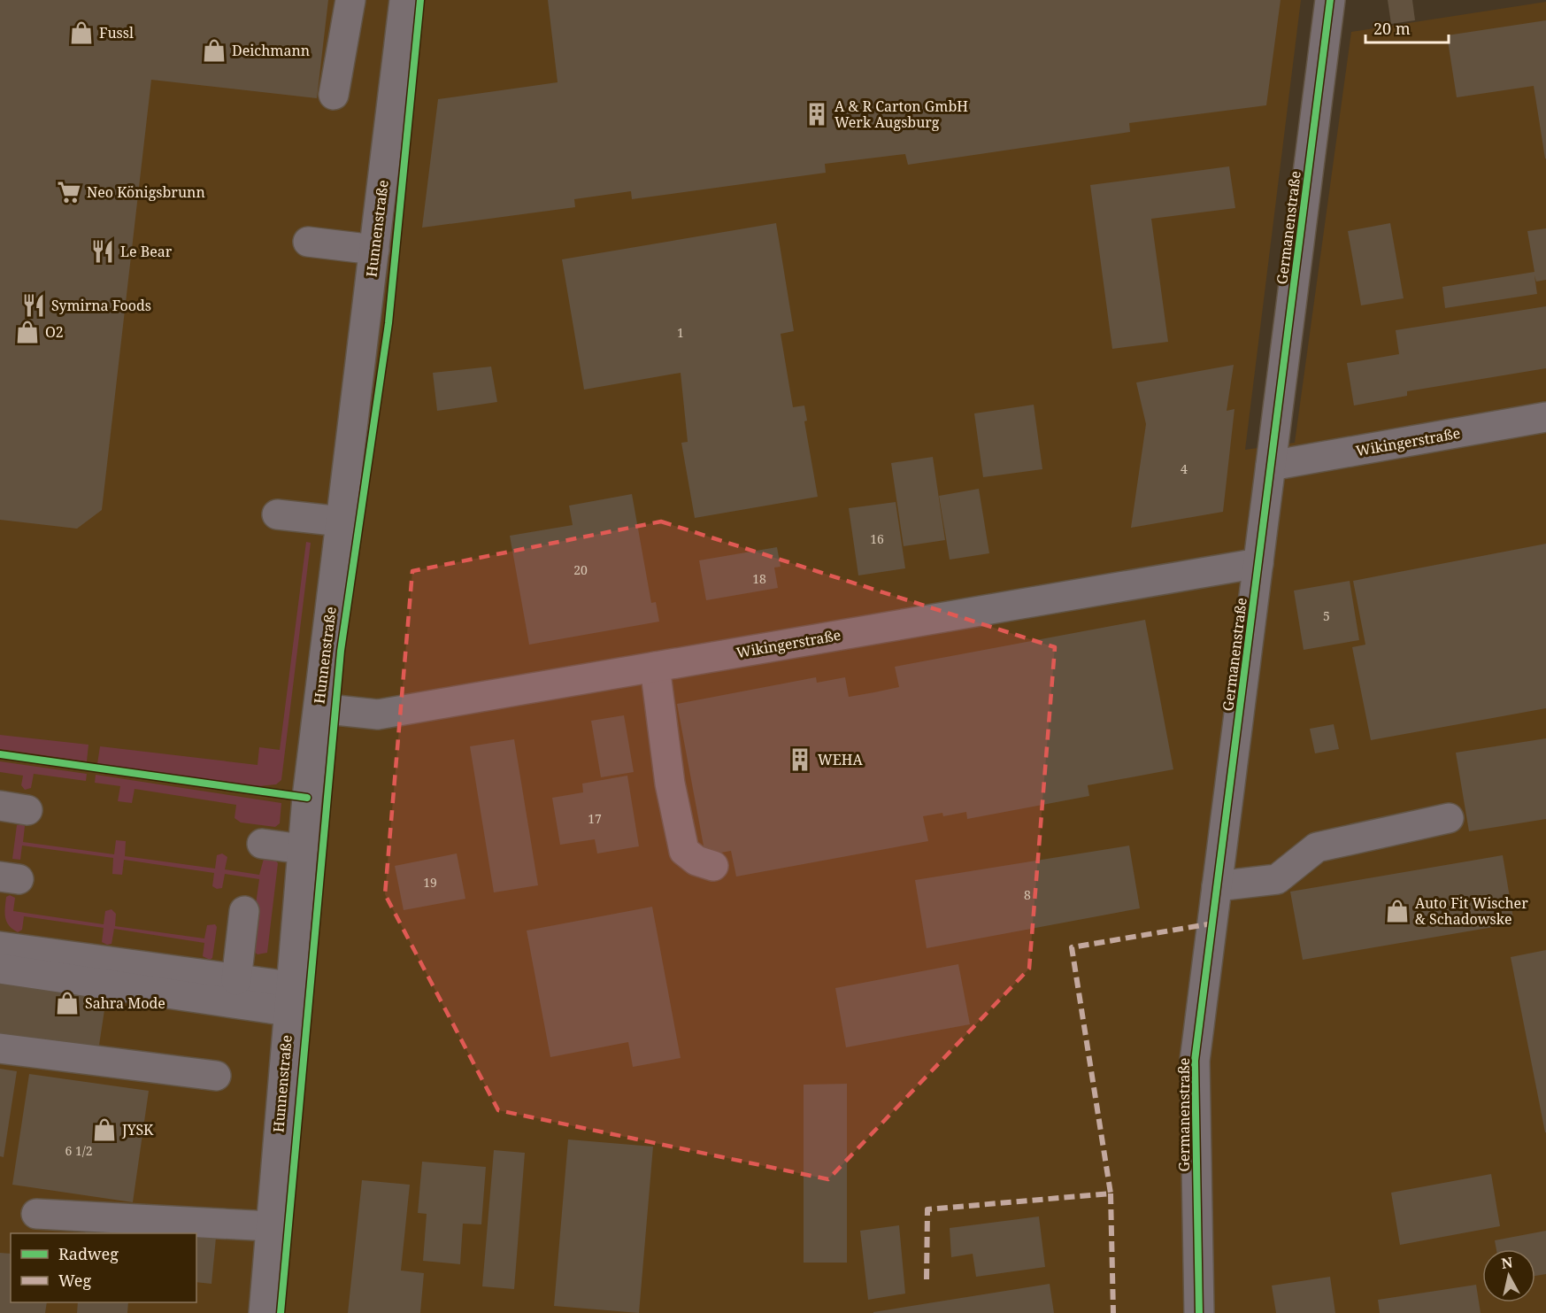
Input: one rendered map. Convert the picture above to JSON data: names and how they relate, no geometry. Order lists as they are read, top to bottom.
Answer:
{
  "streets": {
    "street": ["Germanenstraße", "Hunnenstraße", "Wikingerstraße"]
  },
  "crossings": [
    ["Germanenstraße", "Wikingerstraße"],
    ["Hunnenstraße", "Wikingerstraße"]
  ],
  "places": {
    "shop": [
      "Fussl",
      "Deichmann",
      "O2",
      "Auto Fit Wischer & Schadowske",
      "Sahra Mode",
      "JYSK"
    ],
    "building": ["A & R Carton GmbH Werk Augsburg", "WEHA"],
    "supermarket": ["Neo Königsbrunn"],
    "restaurant": ["Le Bear", "Symirna Foods"]
  },
  "house_numbers": [
    "1",
    "4",
    "16",
    "20",
    "18",
    "5",
    "17",
    "19",
    "8",
    "6 1/2"
  ],
  "legend": ["Radweg", "Weg"],
  "scale_bar": "20 m",
  "north": "top"
}
